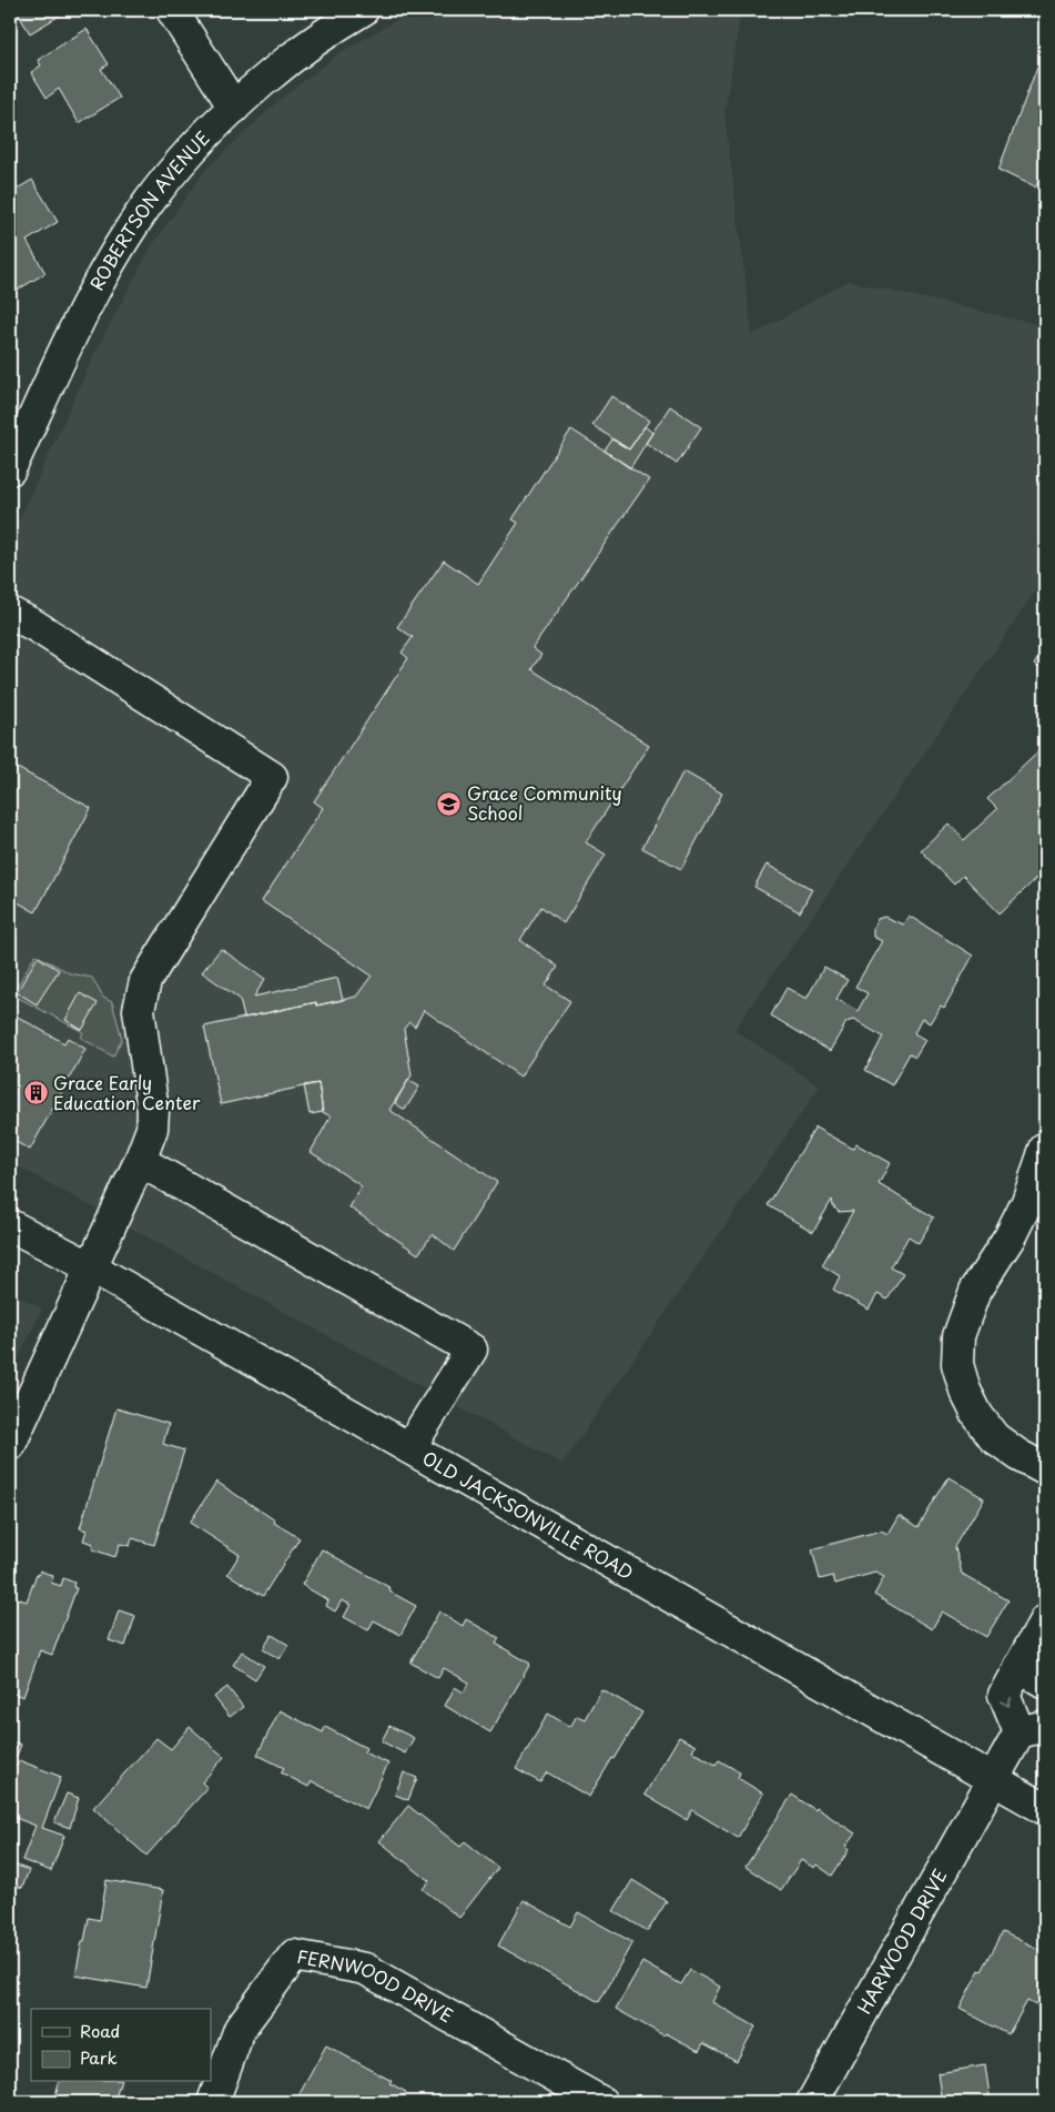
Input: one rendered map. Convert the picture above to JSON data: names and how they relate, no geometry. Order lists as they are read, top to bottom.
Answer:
{
  "streets": {
    "street": [
      "ROBERTSON AVENUE",
      "OLD JACKSONVILLE ROAD",
      "HARWOOD DRIVE",
      "FERNWOOD DRIVE"
    ]
  },
  "crossings": [
    ["OLD JACKSONVILLE ROAD", "HARWOOD DRIVE"]
  ],
  "places": {
    "school or university": ["Grace Community School"],
    "building": ["Grace Early Education Center"]
  },
  "legend": ["Road", "Park"]
}
